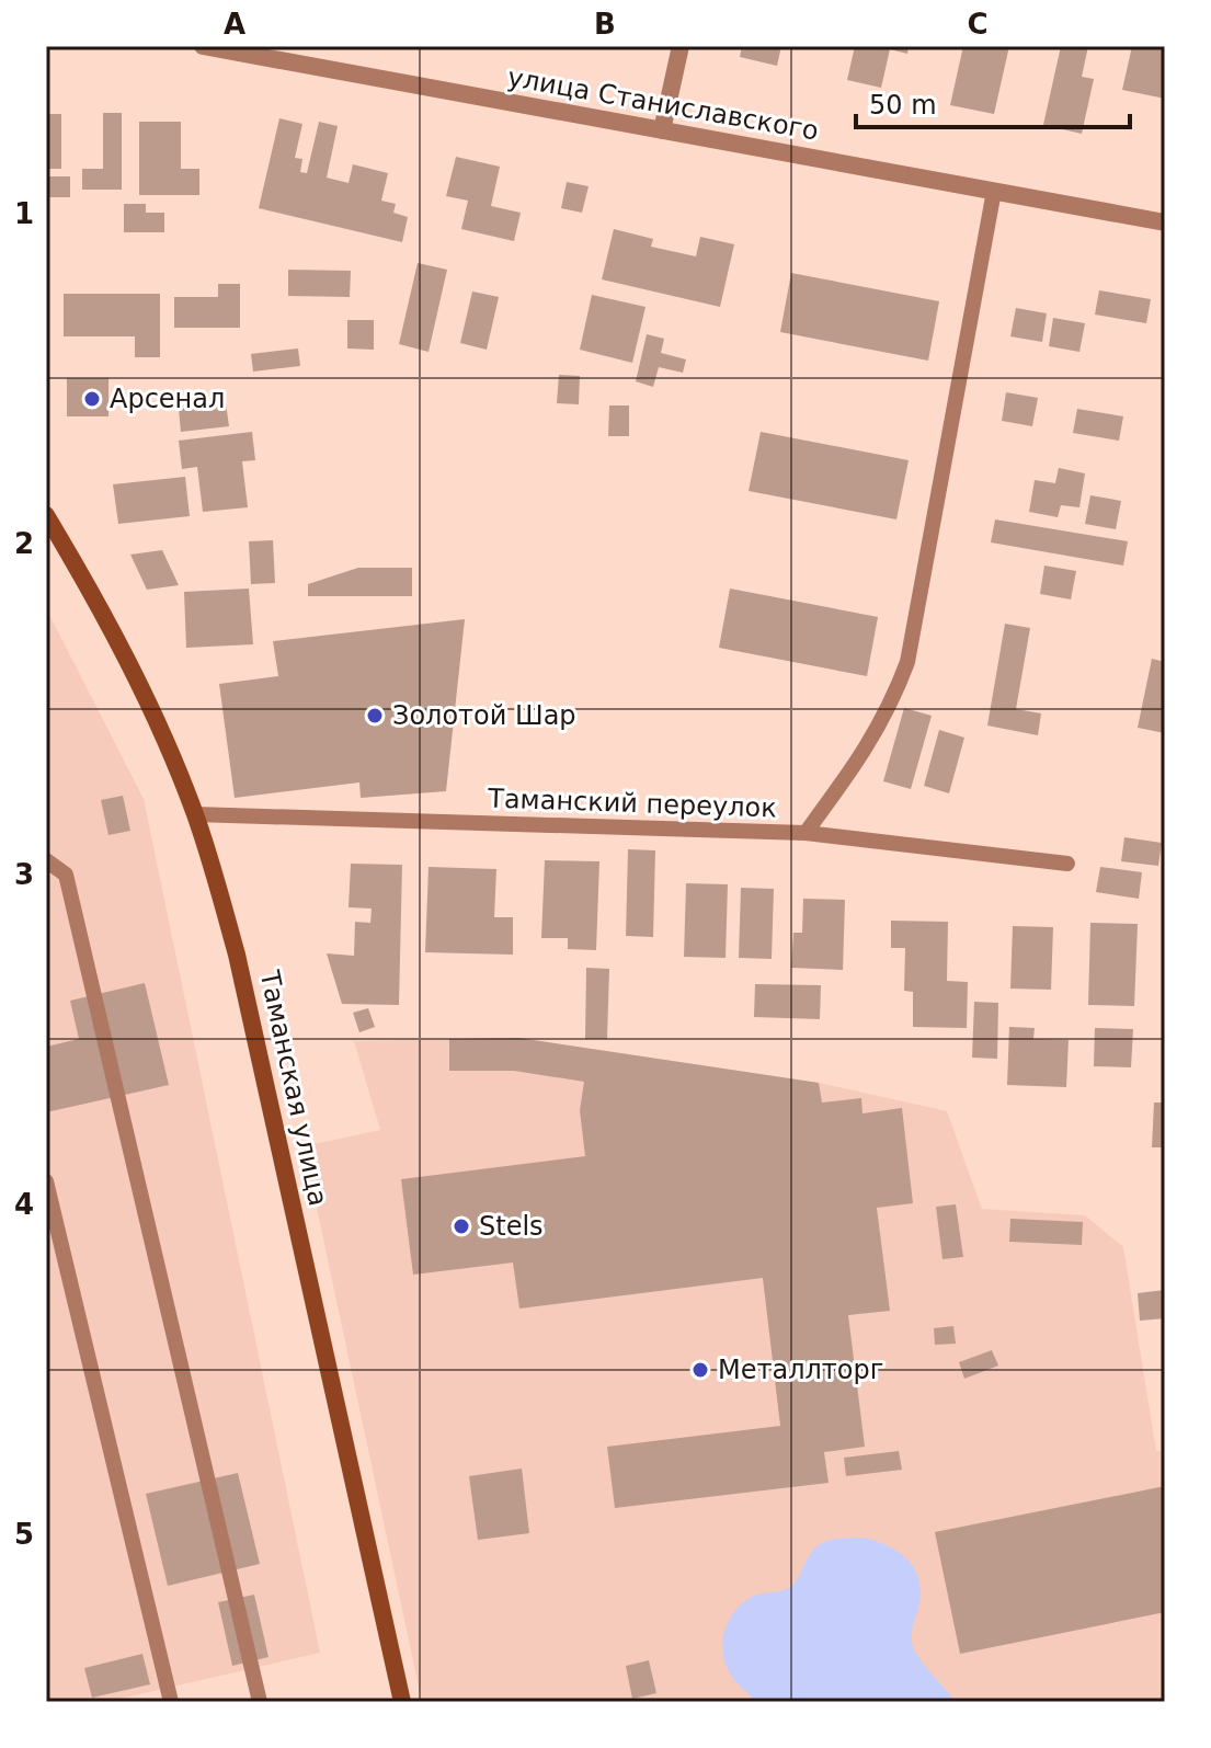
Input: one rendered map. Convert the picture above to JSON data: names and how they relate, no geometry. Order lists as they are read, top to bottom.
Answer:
{
  "streets": {
    "street": ["улица Станиславского", "Таманская улица"],
    "lane": ["Таманский переулок"]
  },
  "crossings": [
    ["Таманский переулок", "Таманская улица"]
  ],
  "places": [
    "Арсенал",
    "Золотой Шар",
    "Stels",
    "Металлторг"
  ],
  "scale_bar": "50 m",
  "grid": {
    "columns": ["A", "B", "C"],
    "rows": [
      "1",
      "2",
      "3",
      "4",
      "5"
    ]
  }
}
